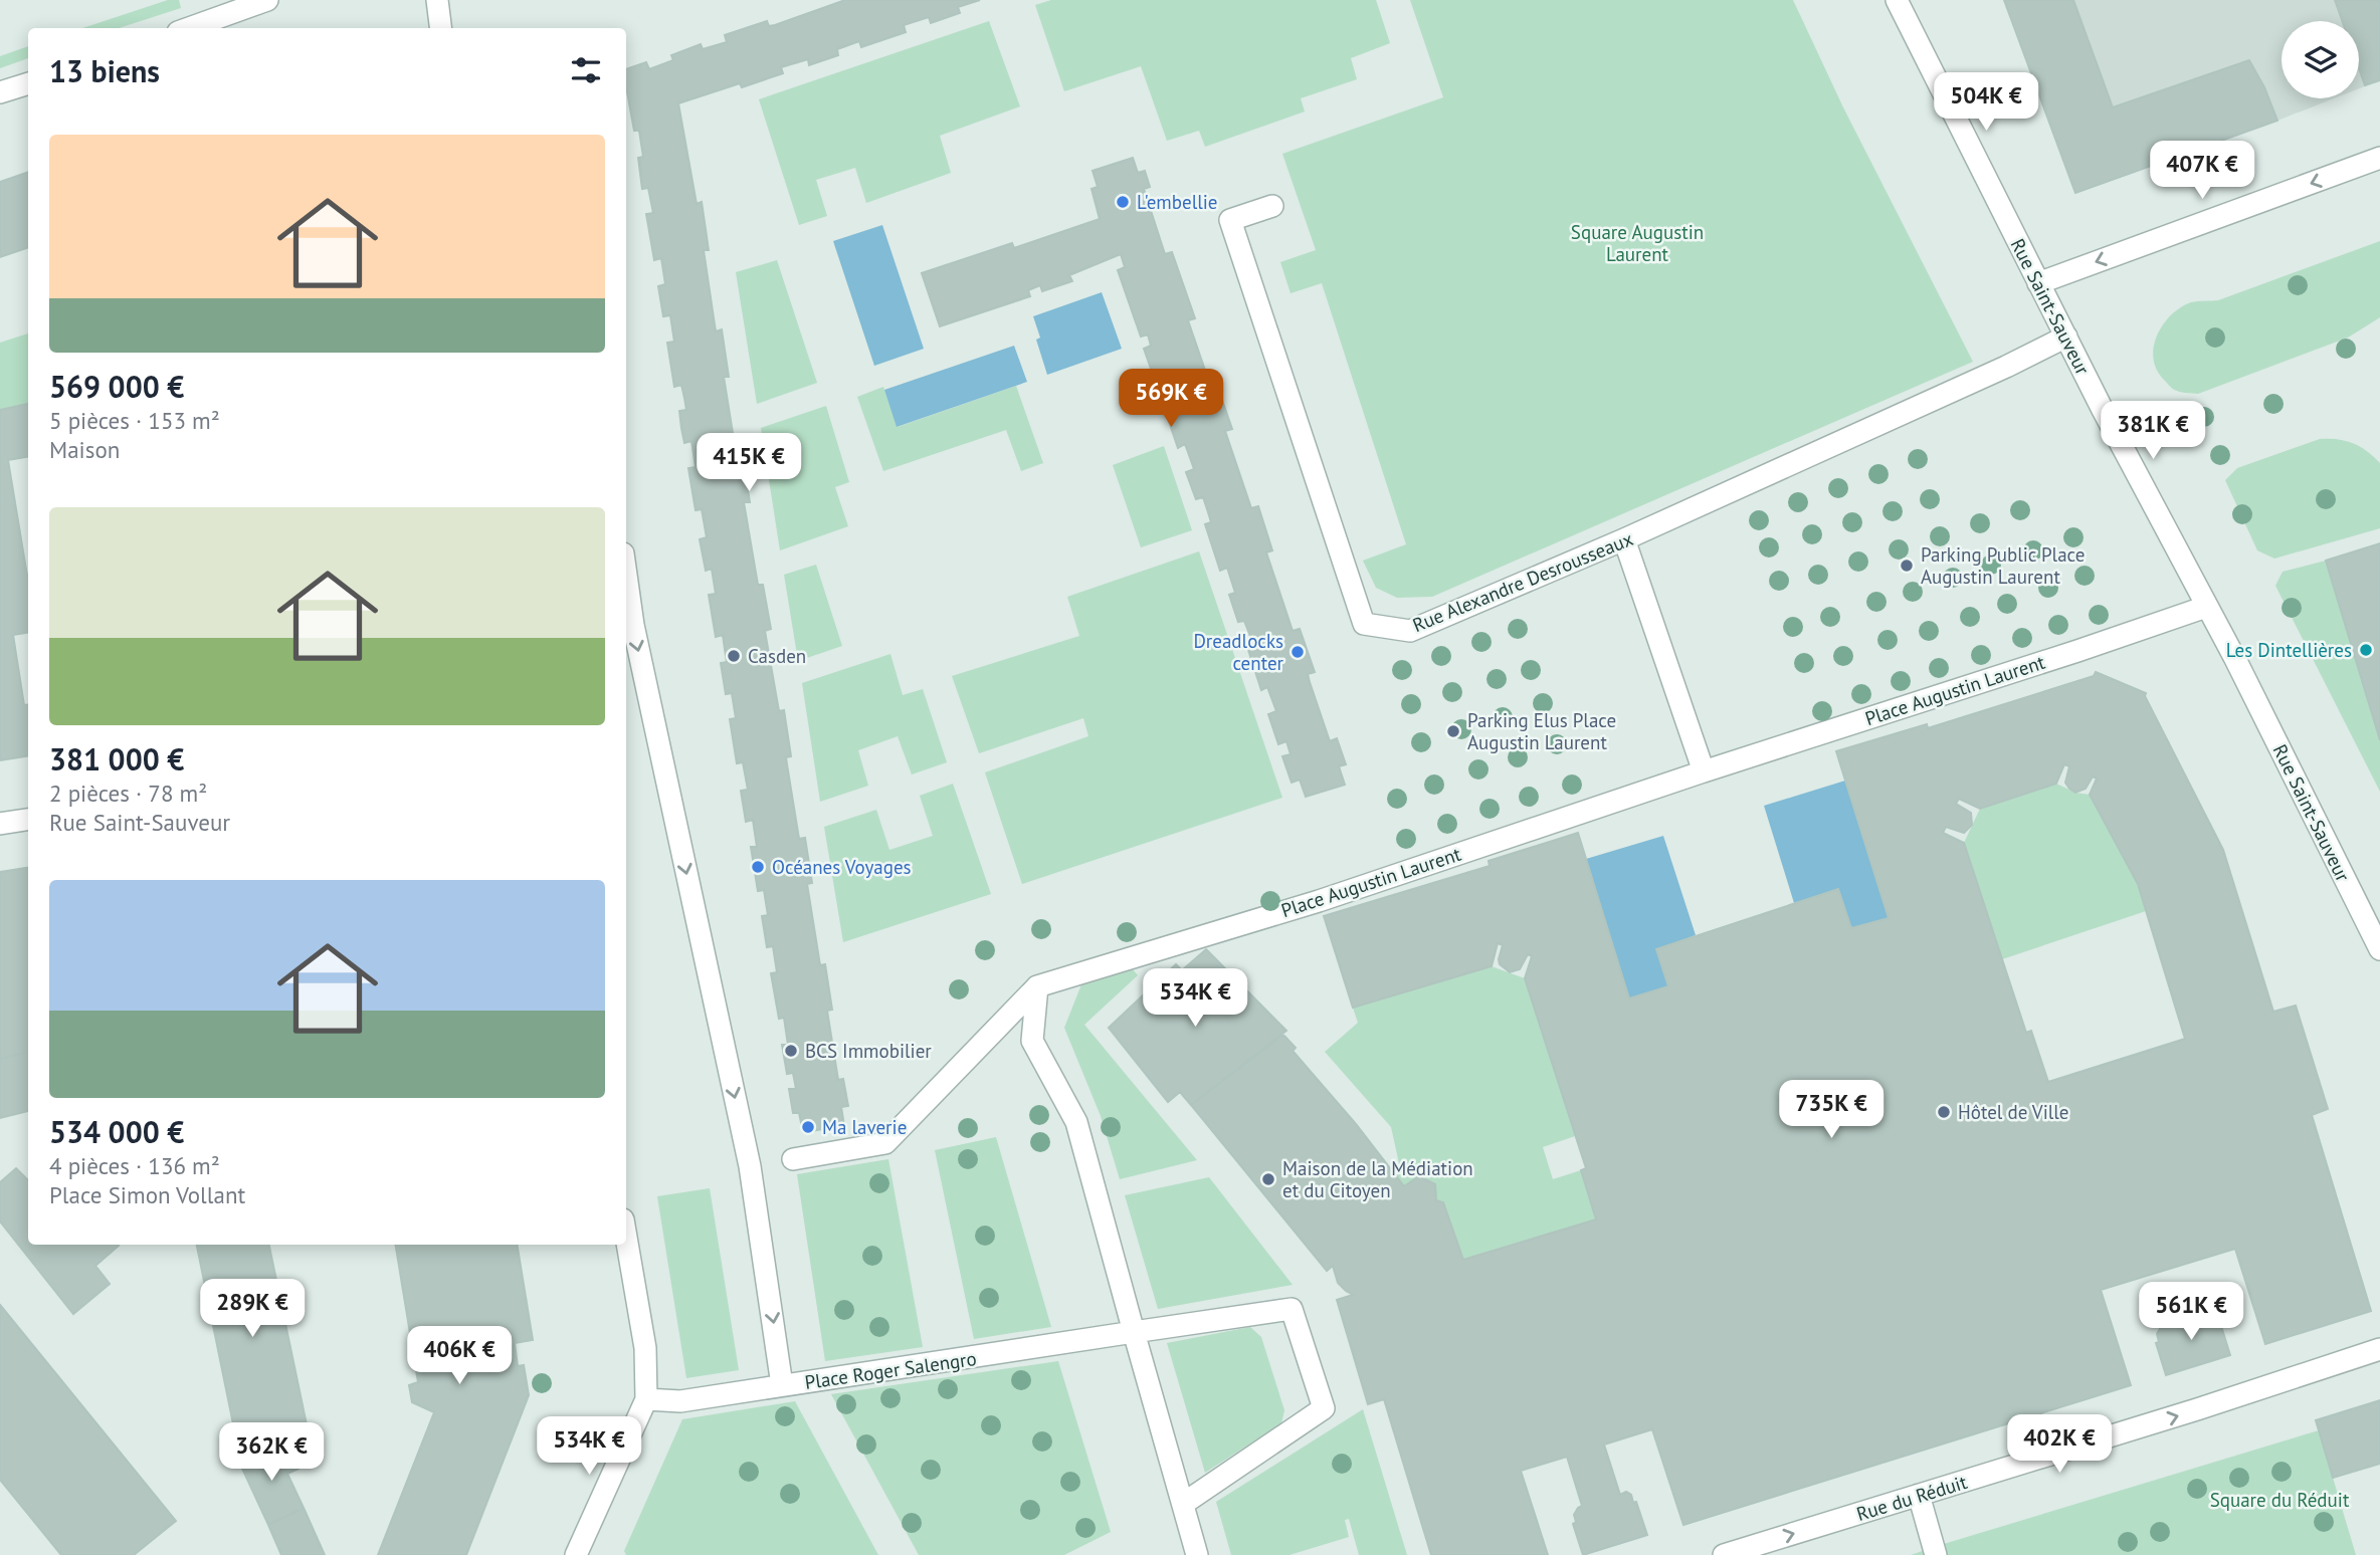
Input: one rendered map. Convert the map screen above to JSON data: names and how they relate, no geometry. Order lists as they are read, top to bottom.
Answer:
{
  "streets": {
    "street": [
      "Rue Saint-Sauveur",
      "Rue Alexandre Desrousseaux",
      "Place Augustin Laurent",
      "Place Roger Salengro",
      "Rue du Réduit"
    ]
  },
  "crossings": [
    ["Rue Saint-Sauveur", "Rue Alexandre Desrousseaux"],
    ["Rue Saint-Sauveur", "Place Augustin Laurent"]
  ],
  "one_way": ["Rue du Réduit"],
  "parks": ["Square Augustin Laurent", "Square du Réduit"],
  "places": [
    "L'embellie",
    "Parking Public Place Augustin Laurent",
    "Les Dintellières",
    "Dreadlocks center",
    "Casden",
    "Parking Elus Place Augustin Laurent",
    "Océanes Voyages",
    "BCS Immobilier",
    "Hôtel de Ville",
    "Ma laverie",
    "Maison de la Médiation et du Citoyen"
  ],
  "page": {
    "heading": "13 biens",
    "price": [
      "504K €",
      "407K €",
      "569K €",
      "381K €",
      "415K €",
      "534K €",
      "735K €",
      "289K €",
      "561K €",
      "406K €",
      "402K €",
      "534K €",
      "362K €"
    ],
    "list": [
      {
        "name": "569 000 €",
        "note": "5 pièces · 153 m² · Maison"
      },
      {
        "name": "381 000 €",
        "note": "2 pièces · 78 m² · Rue Saint-Sauveur"
      },
      {
        "name": "534 000 €",
        "note": "4 pièces · 136 m² · Place Simon Vollant"
      }
    ]
  }
}
